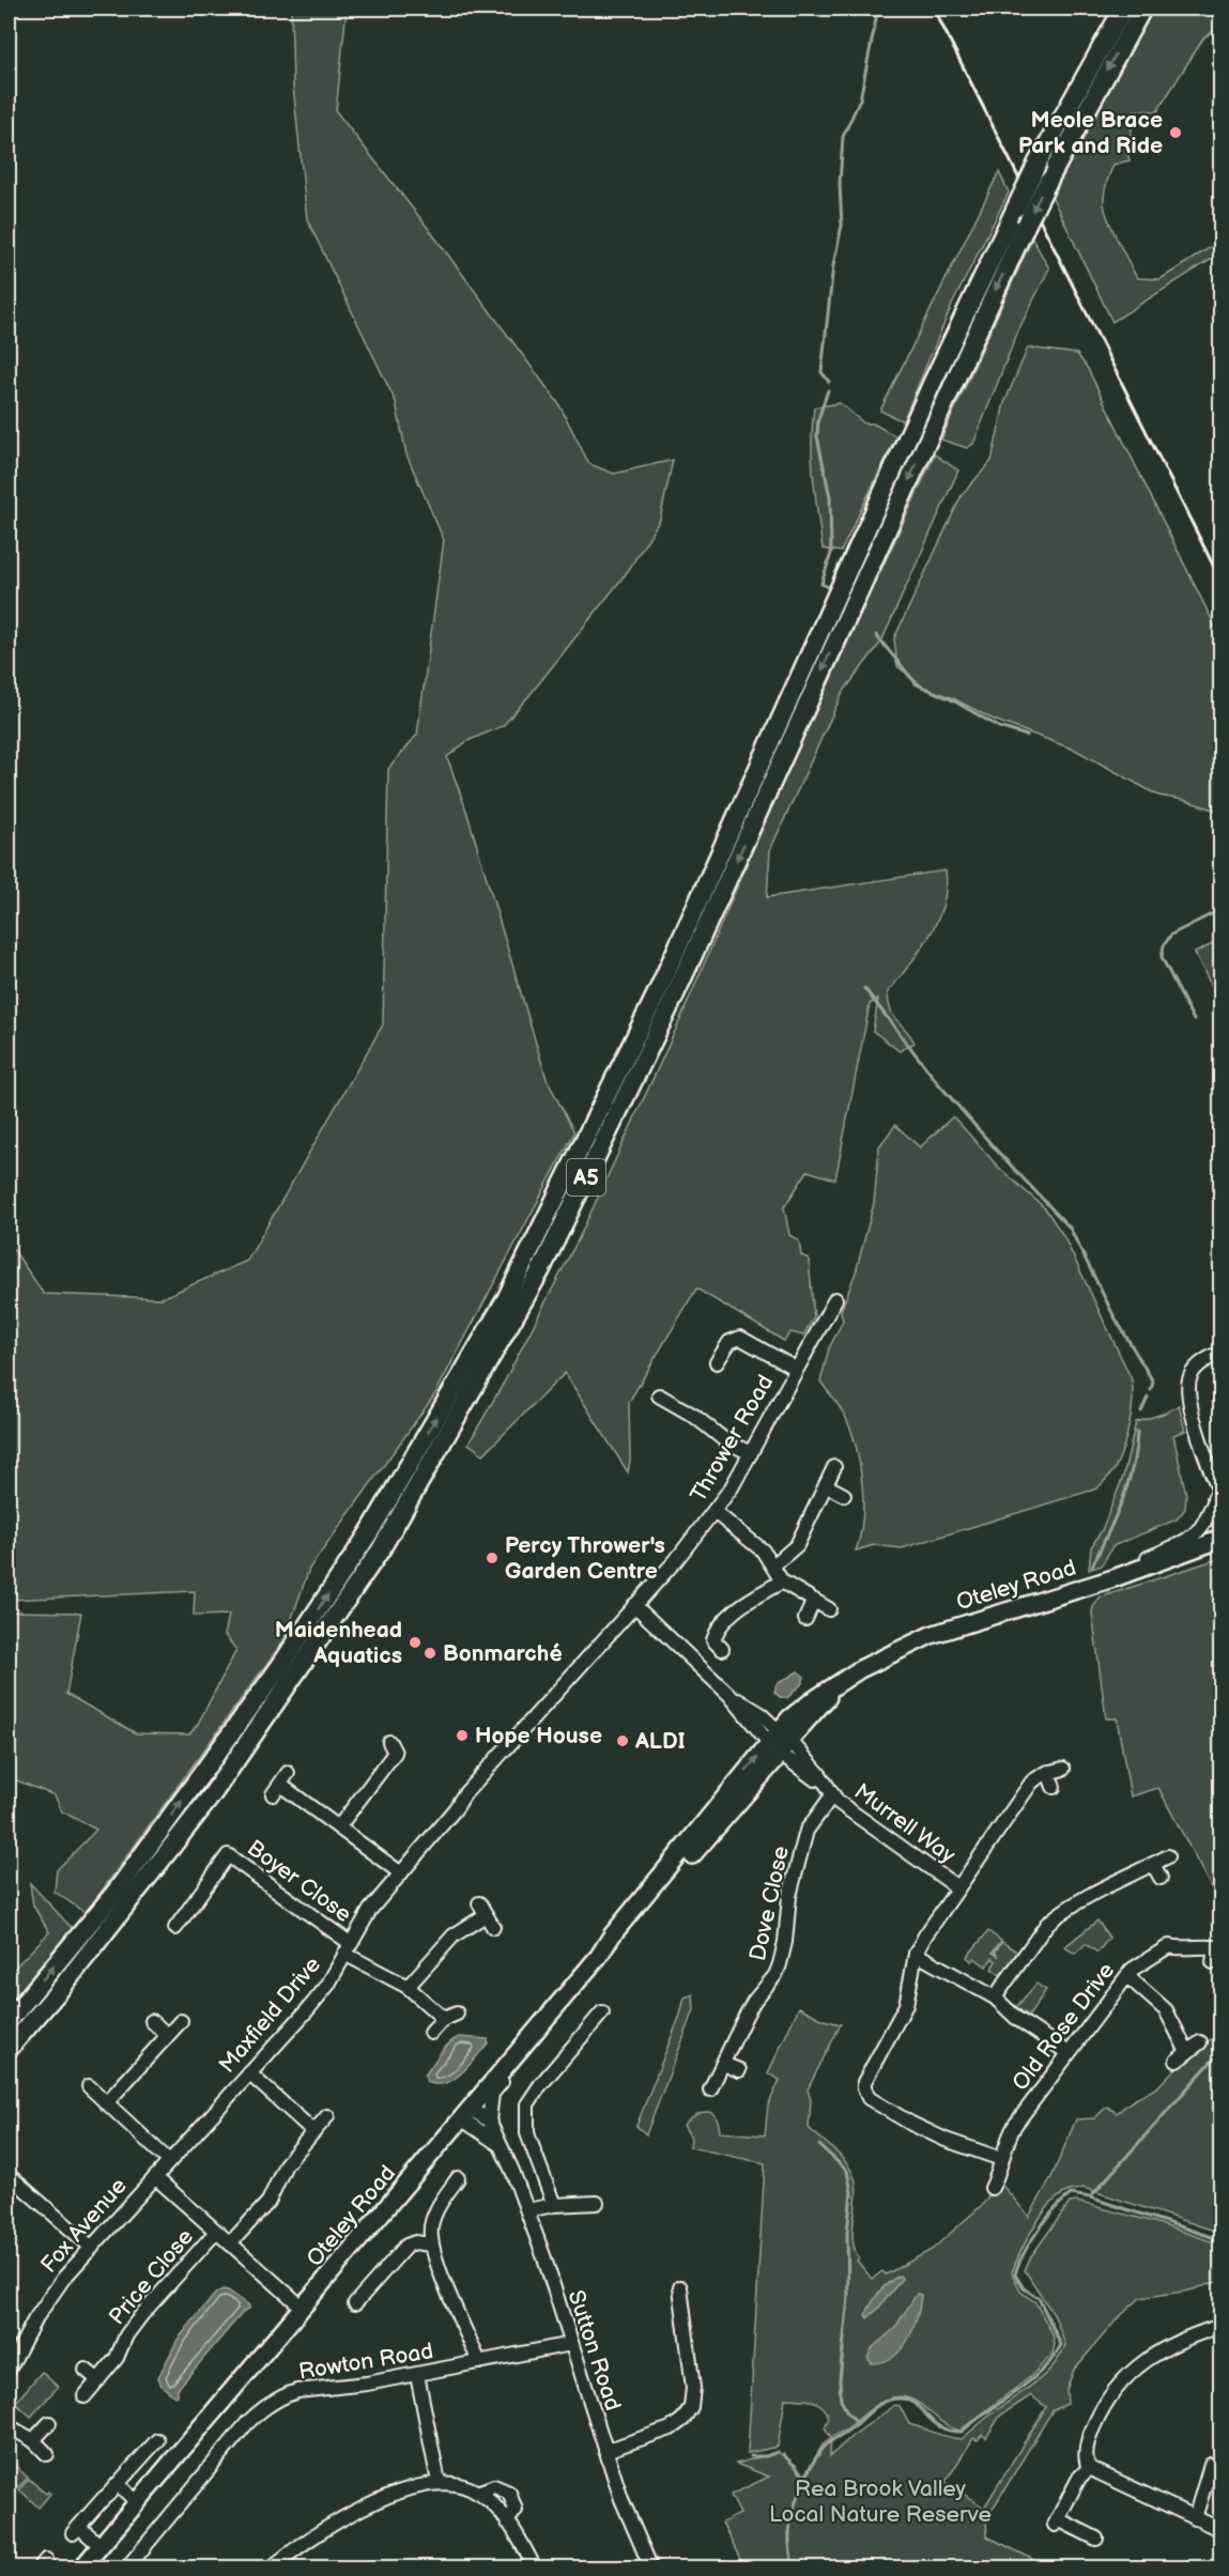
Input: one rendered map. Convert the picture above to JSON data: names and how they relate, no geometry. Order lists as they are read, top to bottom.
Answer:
{
  "streets": {
    "highway": ["A5"],
    "main road": ["Oteley Road"],
    "street": [
      "Thrower Road",
      "Murrell Way",
      "Boyer Close",
      "Dove Close",
      "Maxfield Drive",
      "Old Rose Drive",
      "Fox Avenue",
      "Price Close",
      "Sutton Road",
      "Rowton Road"
    ]
  },
  "crossings": [
    ["Thrower Road", "Maxfield Drive"],
    ["Oteley Road", "Murrell Way"],
    ["Oteley Road", "Sutton Road"],
    ["Murrell Way", "Dove Close"],
    ["Murrell Way", "Old Rose Drive"],
    ["Boyer Close", "Maxfield Drive"],
    ["Maxfield Drive", "Fox Avenue"],
    ["Sutton Road", "Rowton Road"]
  ],
  "parks": ["Rea Brook Valley Local Nature Reserve"],
  "places": [
    "Meole Brace Park and Ride",
    "Percy Thrower's Garden Centre",
    "Maidenhead Aquatics",
    "Bonmarché",
    "Hope House",
    "ALDI"
  ]
}
